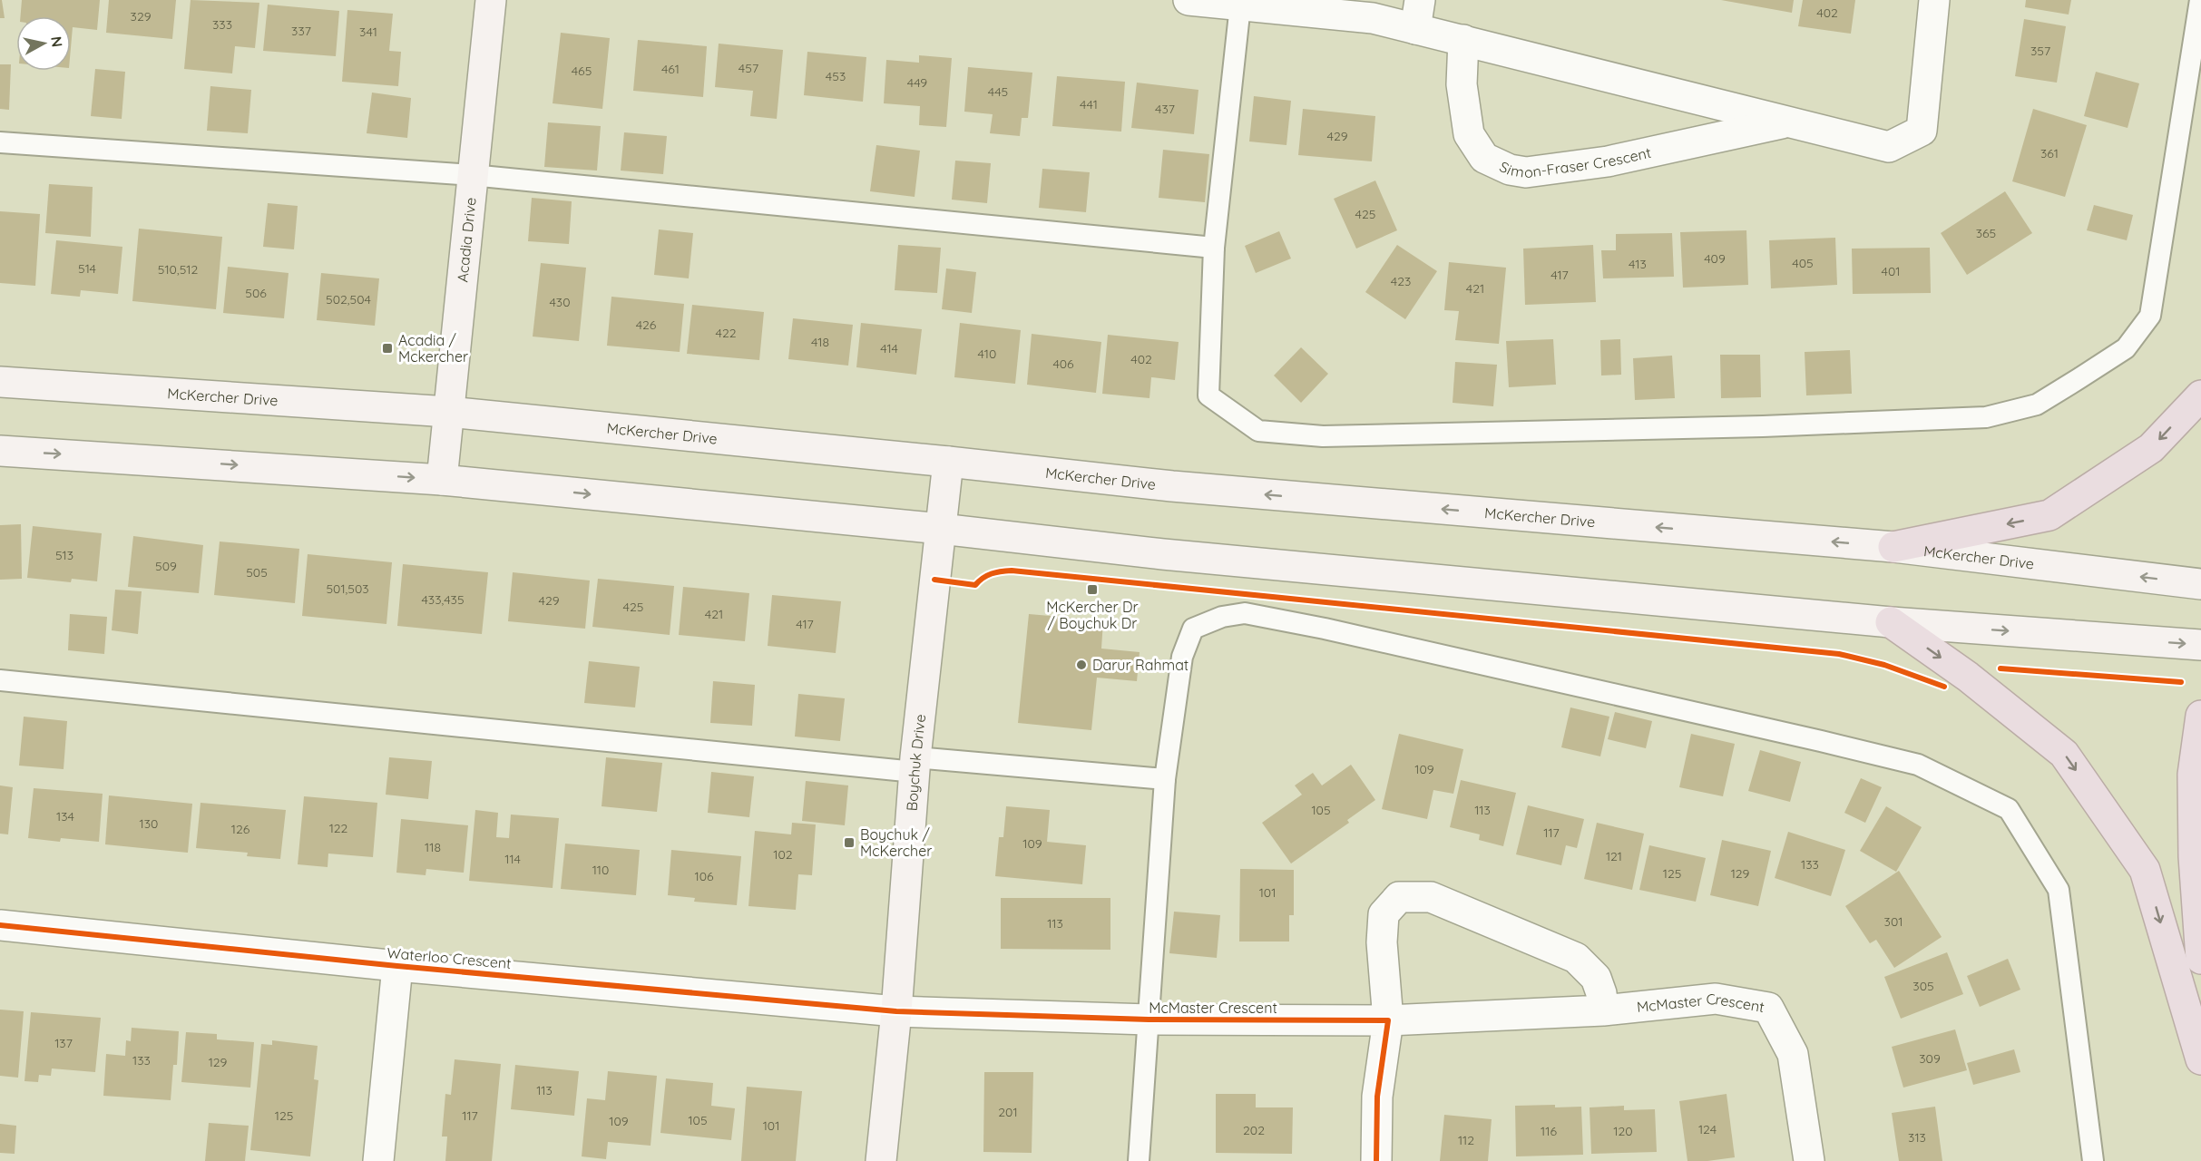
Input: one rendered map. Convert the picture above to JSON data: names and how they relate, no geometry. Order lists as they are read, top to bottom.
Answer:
{
  "streets": {
    "main road": ["Acadia Drive", "McKercher Drive", "Boychuk Drive"],
    "street": ["Simon-Fraser Crescent", "Waterloo Crescent", "McMaster Crescent"]
  },
  "crossings": [
    ["Acadia Drive", "McKercher Drive"],
    ["McKercher Drive", "Boychuk Drive"],
    ["Boychuk Drive", "Waterloo Crescent"],
    ["Boychuk Drive", "McMaster Crescent"],
    ["Waterloo Crescent", "McMaster Crescent"]
  ],
  "places": {
    "transit": ["Acadia / Mckercher", "McKercher Dr / Boychuk Dr", "Boychuk / McKercher"],
    "other": ["Darur Rahmat"]
  },
  "house_numbers": [
    "402",
    "329",
    "333",
    "337",
    "341",
    "357",
    "457",
    "461",
    "465",
    "453",
    "449",
    "445",
    "441",
    "437",
    "429",
    "361",
    "425",
    "365",
    "409",
    "405",
    "413",
    "514",
    "510,512",
    "401",
    "417",
    "423",
    "421",
    "506",
    "502,504",
    "430",
    "426",
    "422",
    "418",
    "414",
    "410",
    "402",
    "406",
    "513",
    "509",
    "505",
    "501,503",
    "433,435",
    "429",
    "425",
    "421",
    "417",
    "109",
    "105",
    "113",
    "134",
    "130",
    "122",
    "126",
    "117",
    "109",
    "118",
    "102",
    "121",
    "114",
    "133",
    "110",
    "125",
    "129",
    "106",
    "101",
    "301",
    "113",
    "305",
    "137",
    "309",
    "133",
    "129",
    "113",
    "201",
    "125",
    "117",
    "105",
    "109",
    "101",
    "124",
    "202",
    "116",
    "120",
    "313",
    "112"
  ],
  "north": "right"
}
